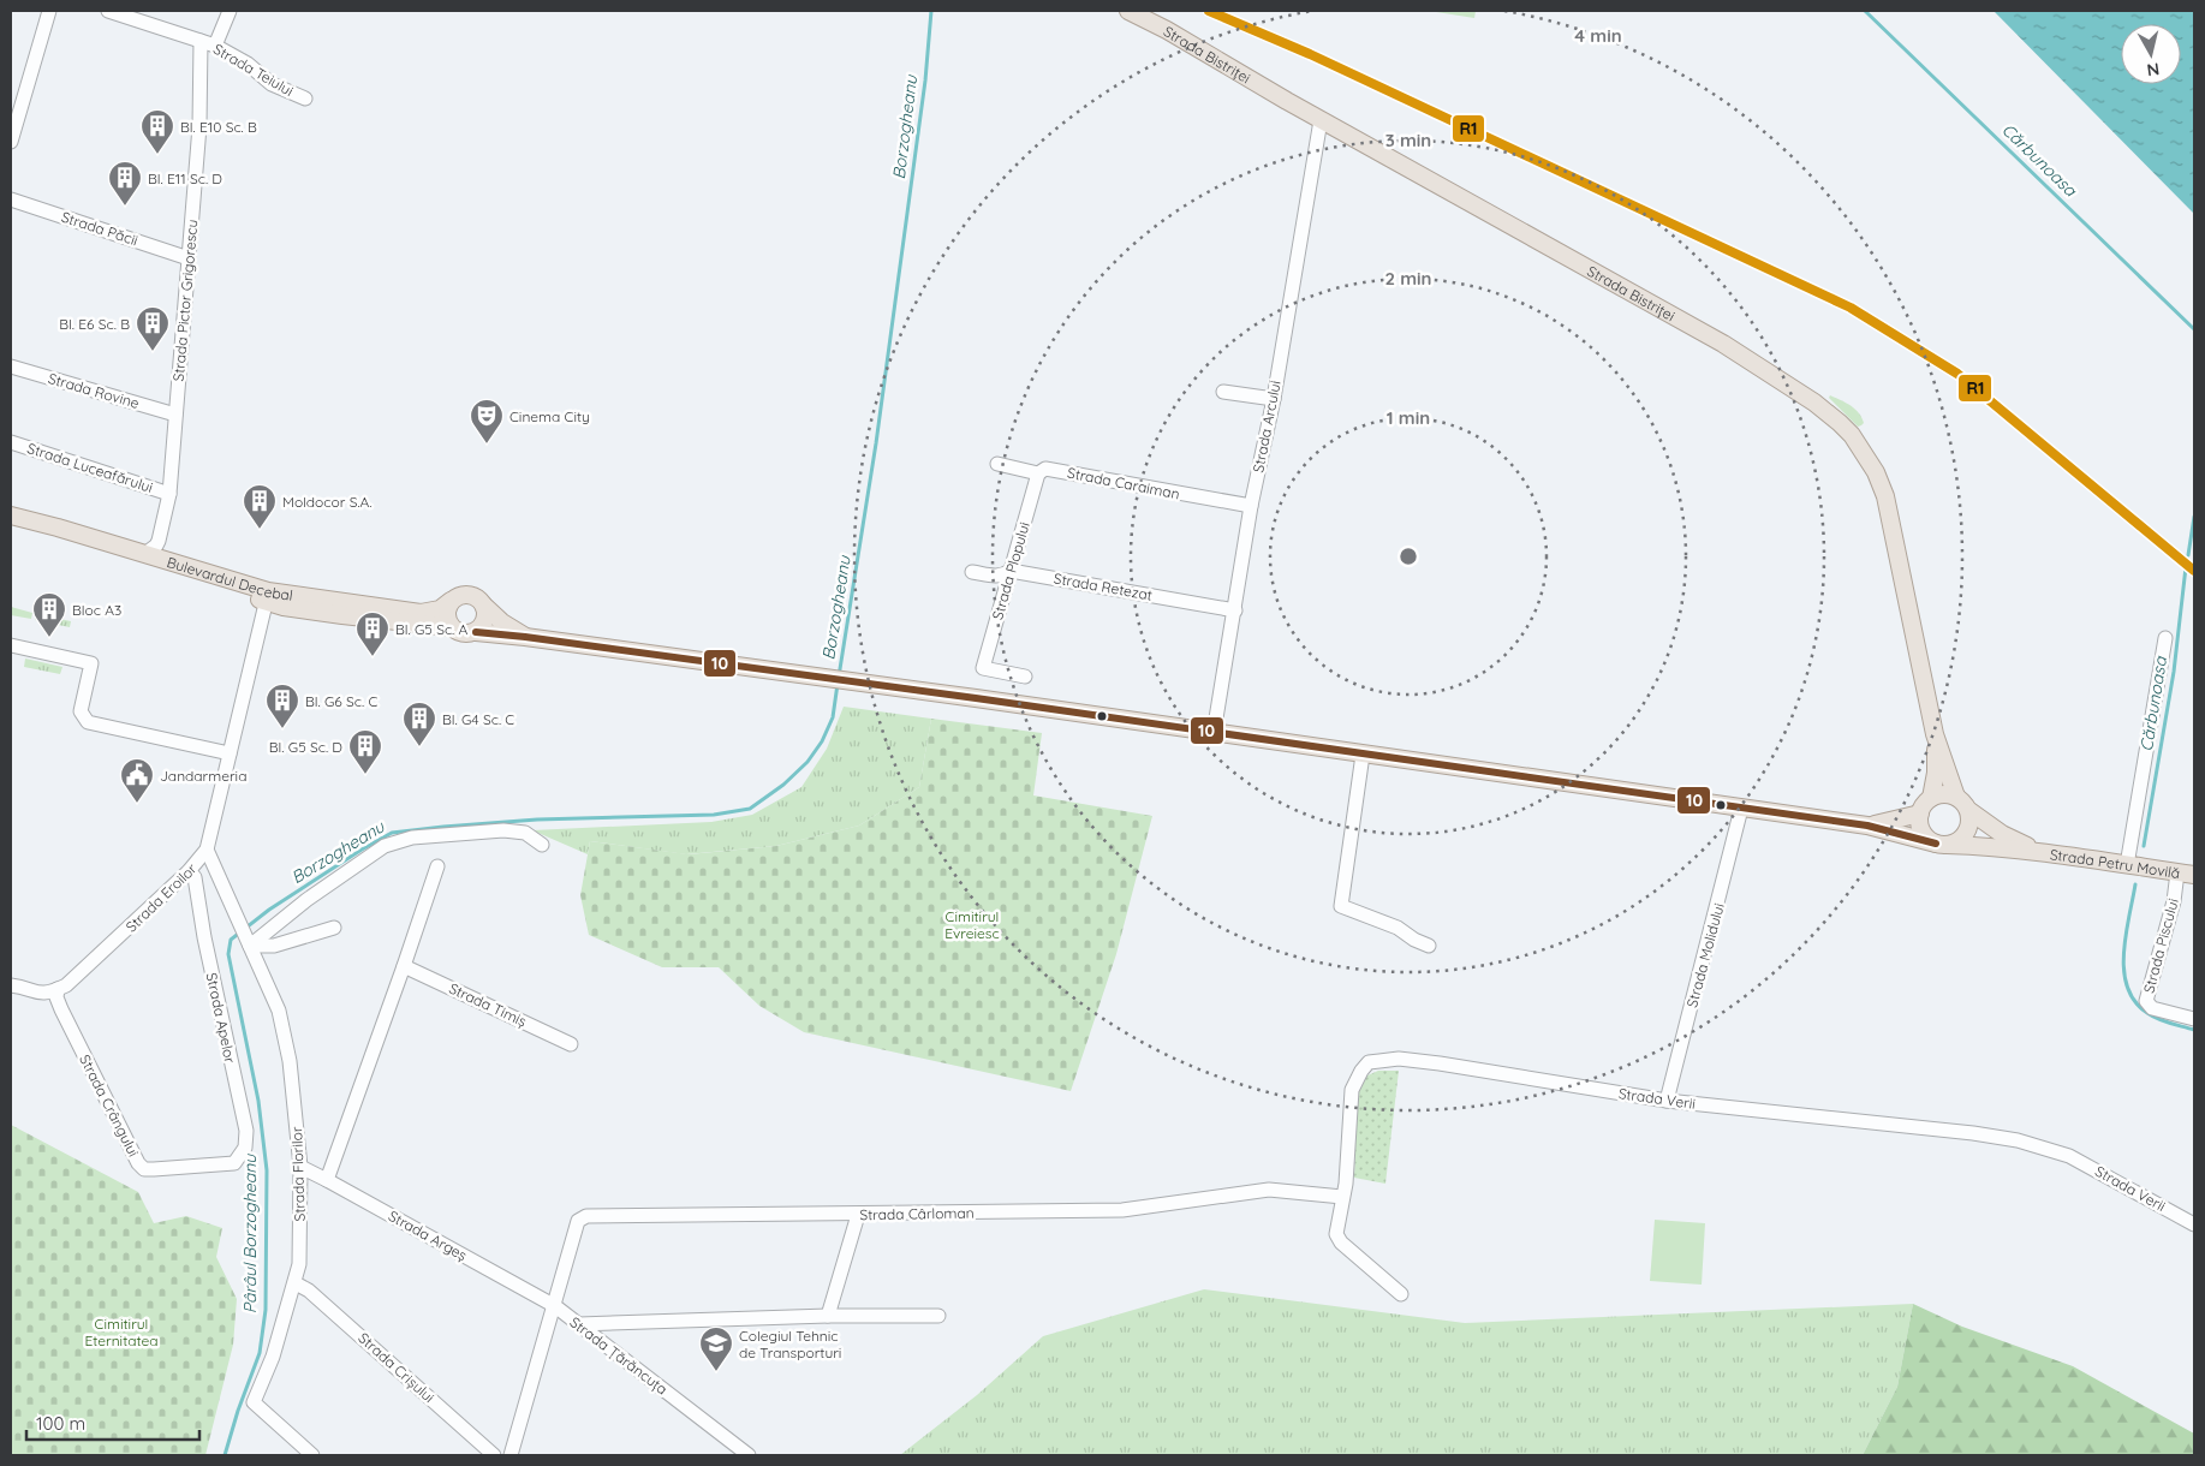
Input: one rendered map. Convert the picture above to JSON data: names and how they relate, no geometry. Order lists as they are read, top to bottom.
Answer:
{
  "streets": {
    "main road": ["Strada Bistriței", "Bulevardul Decebal", "Strada Petru Movilă"],
    "street": [
      "Strada Teiului",
      "Strada Păcii",
      "Strada Pictor Grigorescu",
      "Strada Rovine",
      "Strada Arcului",
      "Strada Luceafărului",
      "Strada Caraiman",
      "Strada Plopului",
      "Strada Retezat",
      "Strada Eroilor",
      "Strada Piscului",
      "Strada Molidului",
      "Strada Timiș",
      "Strada Apelor",
      "Strada Verii",
      "Strada Crângului",
      "Strada Florilor",
      "Strada Cârloman",
      "Strada Argeș",
      "Strada Țărăncuța",
      "Strada Crișului"
    ]
  },
  "crossings": [
    ["Strada Bistriței", "Strada Arcului"],
    ["Strada Bistriței", "Strada Petru Movilă"],
    ["Strada Teiului", "Strada Pictor Grigorescu"],
    ["Strada Păcii", "Strada Pictor Grigorescu"],
    ["Strada Pictor Grigorescu", "Strada Rovine"],
    ["Strada Pictor Grigorescu", "Strada Luceafărului"],
    ["Strada Pictor Grigorescu", "Bulevardul Decebal"],
    ["Strada Arcului", "Strada Caraiman"],
    ["Strada Arcului", "Strada Retezat"],
    ["Strada Arcului", "Strada Petru Movilă"],
    ["Strada Caraiman", "Strada Plopului"],
    ["Strada Plopului", "Strada Retezat"],
    ["Bulevardul Decebal", "Strada Eroilor"],
    ["Strada Petru Movilă", "Strada Piscului"],
    ["Strada Petru Movilă", "Strada Molidului"],
    ["Strada Eroilor", "Strada Apelor"],
    ["Strada Eroilor", "Strada Crângului"],
    ["Strada Eroilor", "Strada Florilor"],
    ["Strada Molidului", "Strada Verii"],
    ["Strada Timiș", "Strada Florilor"],
    ["Strada Apelor", "Strada Crângului"],
    ["Strada Verii", "Strada Cârloman"],
    ["Strada Florilor", "Strada Argeș"],
    ["Strada Florilor", "Strada Crișului"],
    ["Strada Cârloman", "Strada Argeș"],
    ["Strada Cârloman", "Strada Țărăncuța"],
    ["Strada Argeș", "Strada Țărăncuța"]
  ],
  "water": ["Borzogheanu", "Cărbunoasa", "Pârâul Borzogheanu"],
  "parks": ["Cimitirul Evreiesc", "Cimitirul Eternitatea"],
  "places": {
    "building": [
      "Bl. E10 Sc. B",
      "Bl. E11 Sc. D",
      "Bl. E6 Sc. B",
      "Moldocor S.A.",
      "Bloc A3",
      "Bl. G5 Sc. A",
      "Bl. G6 Sc. C",
      "Bl. G4 Sc. C",
      "Bl. G5 Sc. D"
    ],
    "theatre": ["Cinema City"],
    "public building": ["Jandarmeria"],
    "school or university": ["Colegiul Tehnic de Transporturi"]
  },
  "lines": ["transit line R1", "transit line 10"],
  "scale_bar": "100 m",
  "north": "bottom",
  "rings": [
    "4 min",
    "3 min",
    "2 min",
    "1 min"
  ]
}
